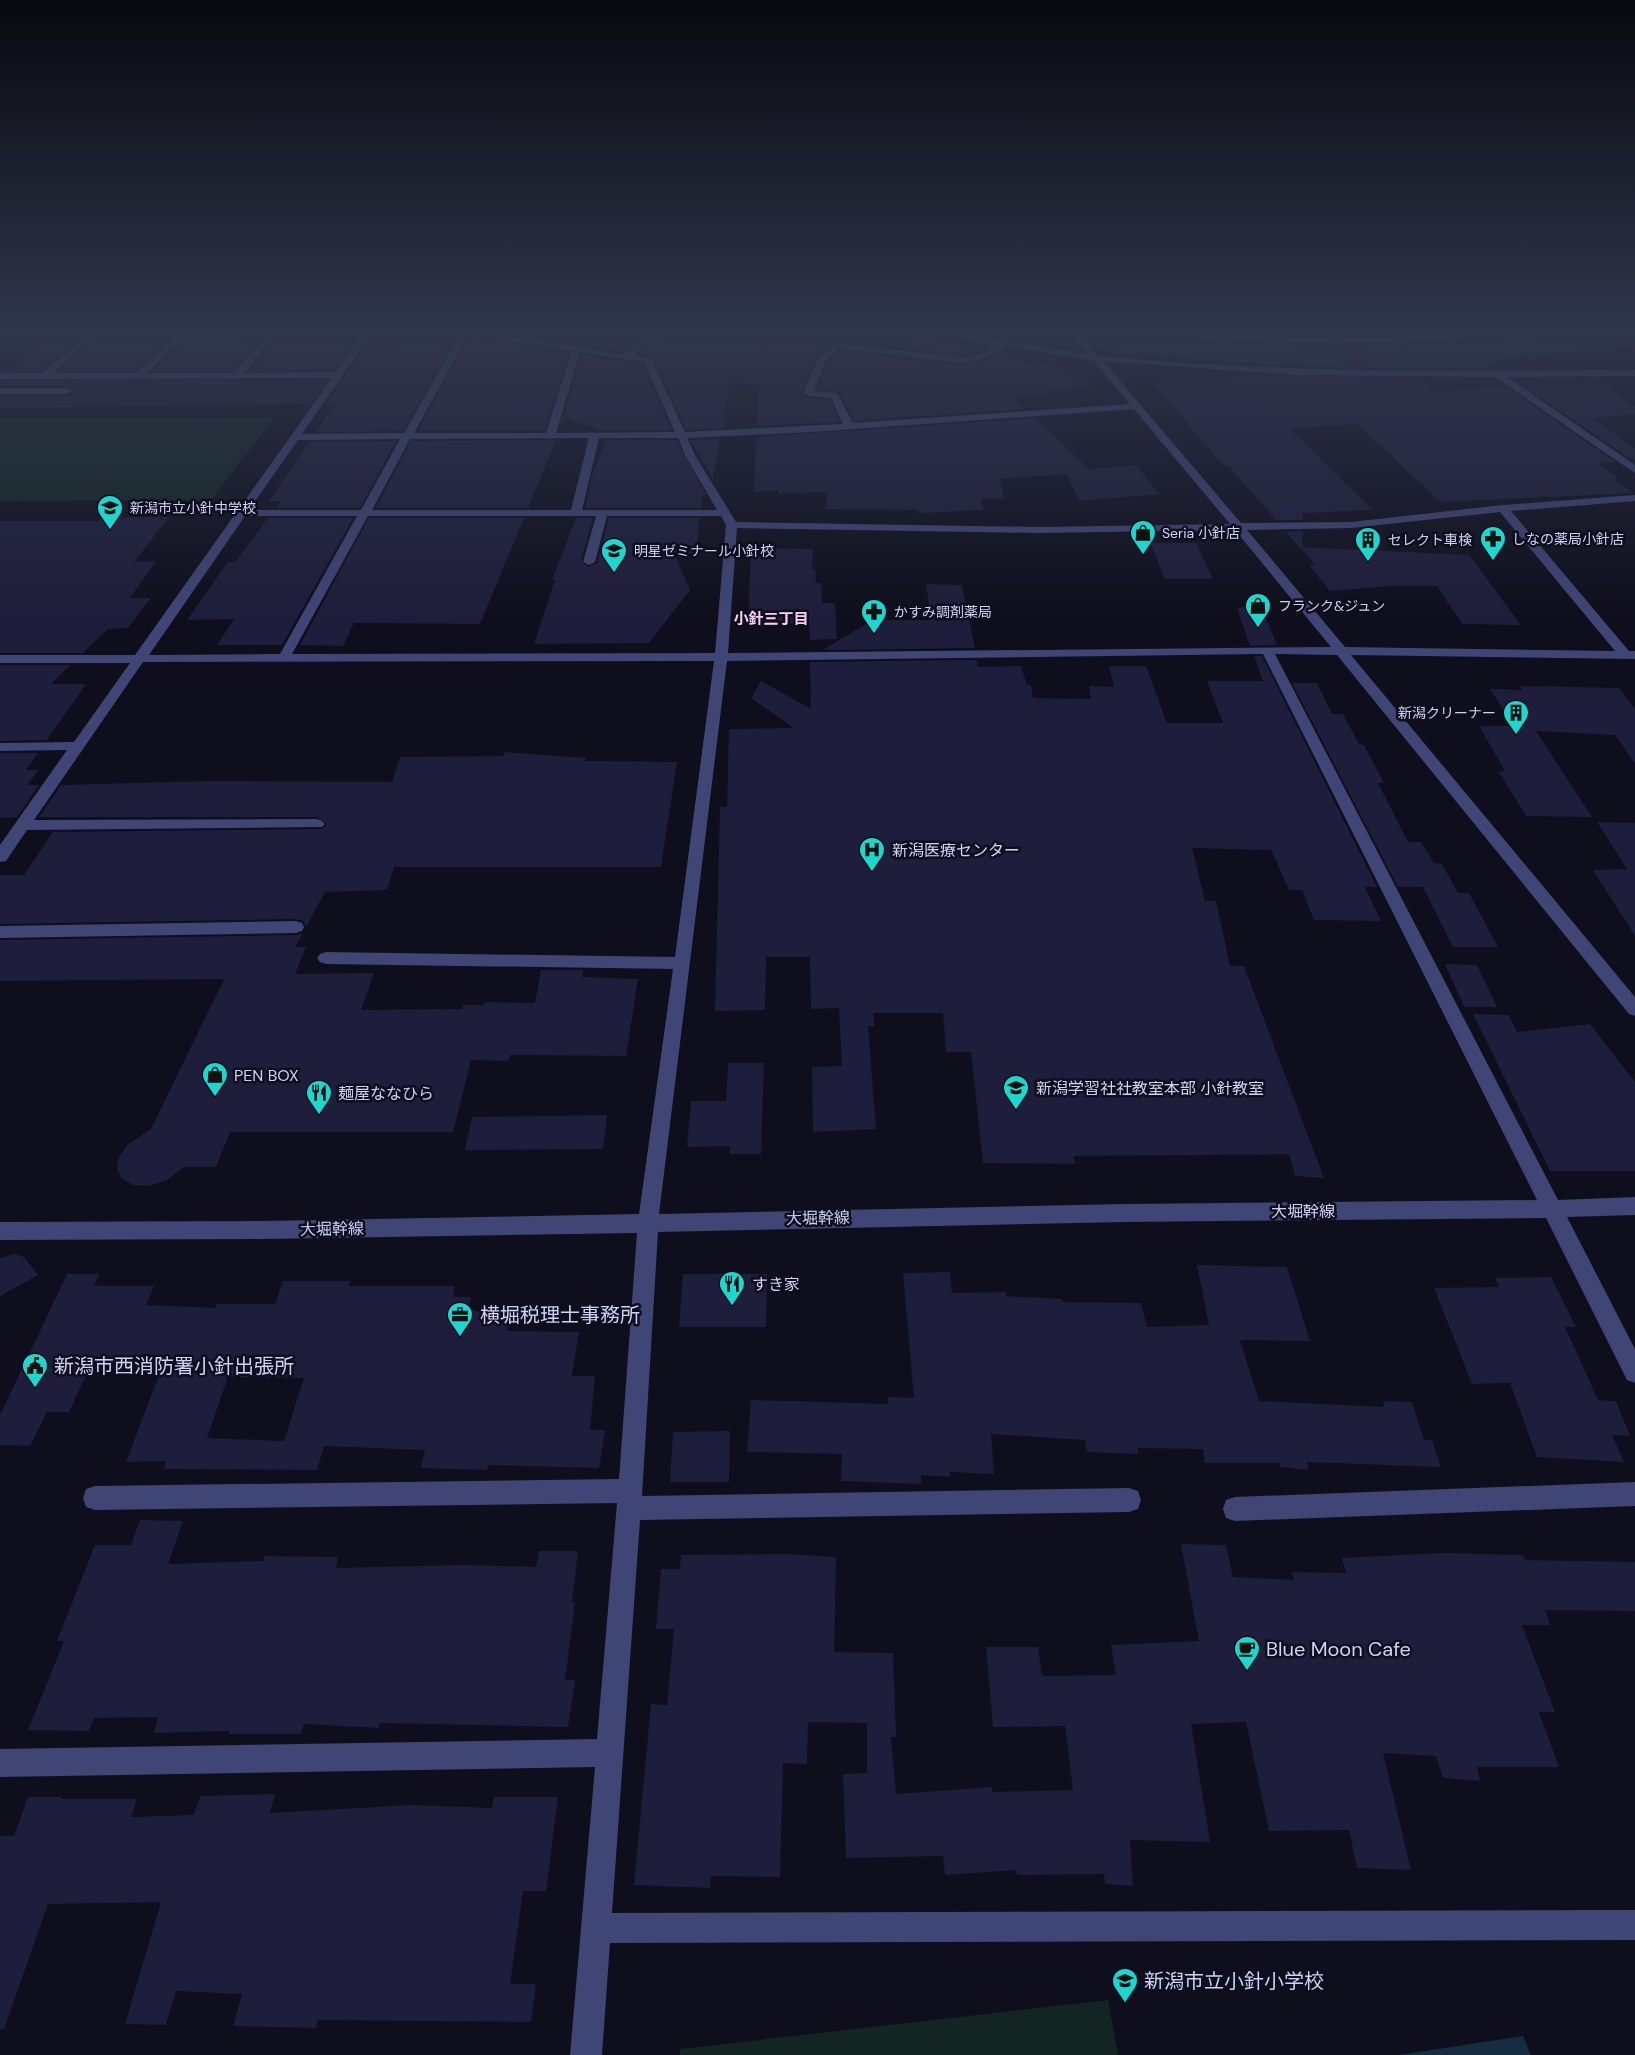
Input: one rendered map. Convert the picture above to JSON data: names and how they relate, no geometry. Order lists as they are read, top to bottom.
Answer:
{
  "streets": {
    "street": ["大堀幹線"]
  },
  "districts": ["小針三丁目"],
  "places": {
    "school or university": [
      "新潟市立小針中学校",
      "明星ゼミナール小針校",
      "新潟学習社社教室本部 小針教室",
      "新潟市立小針小学校"
    ],
    "shop": ["Seria 小針店", "フランク&ジュン", "PEN BOX"],
    "pharmacy": ["しなの薬局小針店", "かすみ調剤薬局"],
    "building": ["セレクト車検", "新潟クリーナー"],
    "hospital": ["新潟医療センター"],
    "restaurant": ["麺屋ななひら", "すき家"],
    "office": ["横堀税理士事務所"],
    "public building": ["新潟市西消防署小針出張所"],
    "cafe": ["Blue Moon Cafe"]
  }
}
